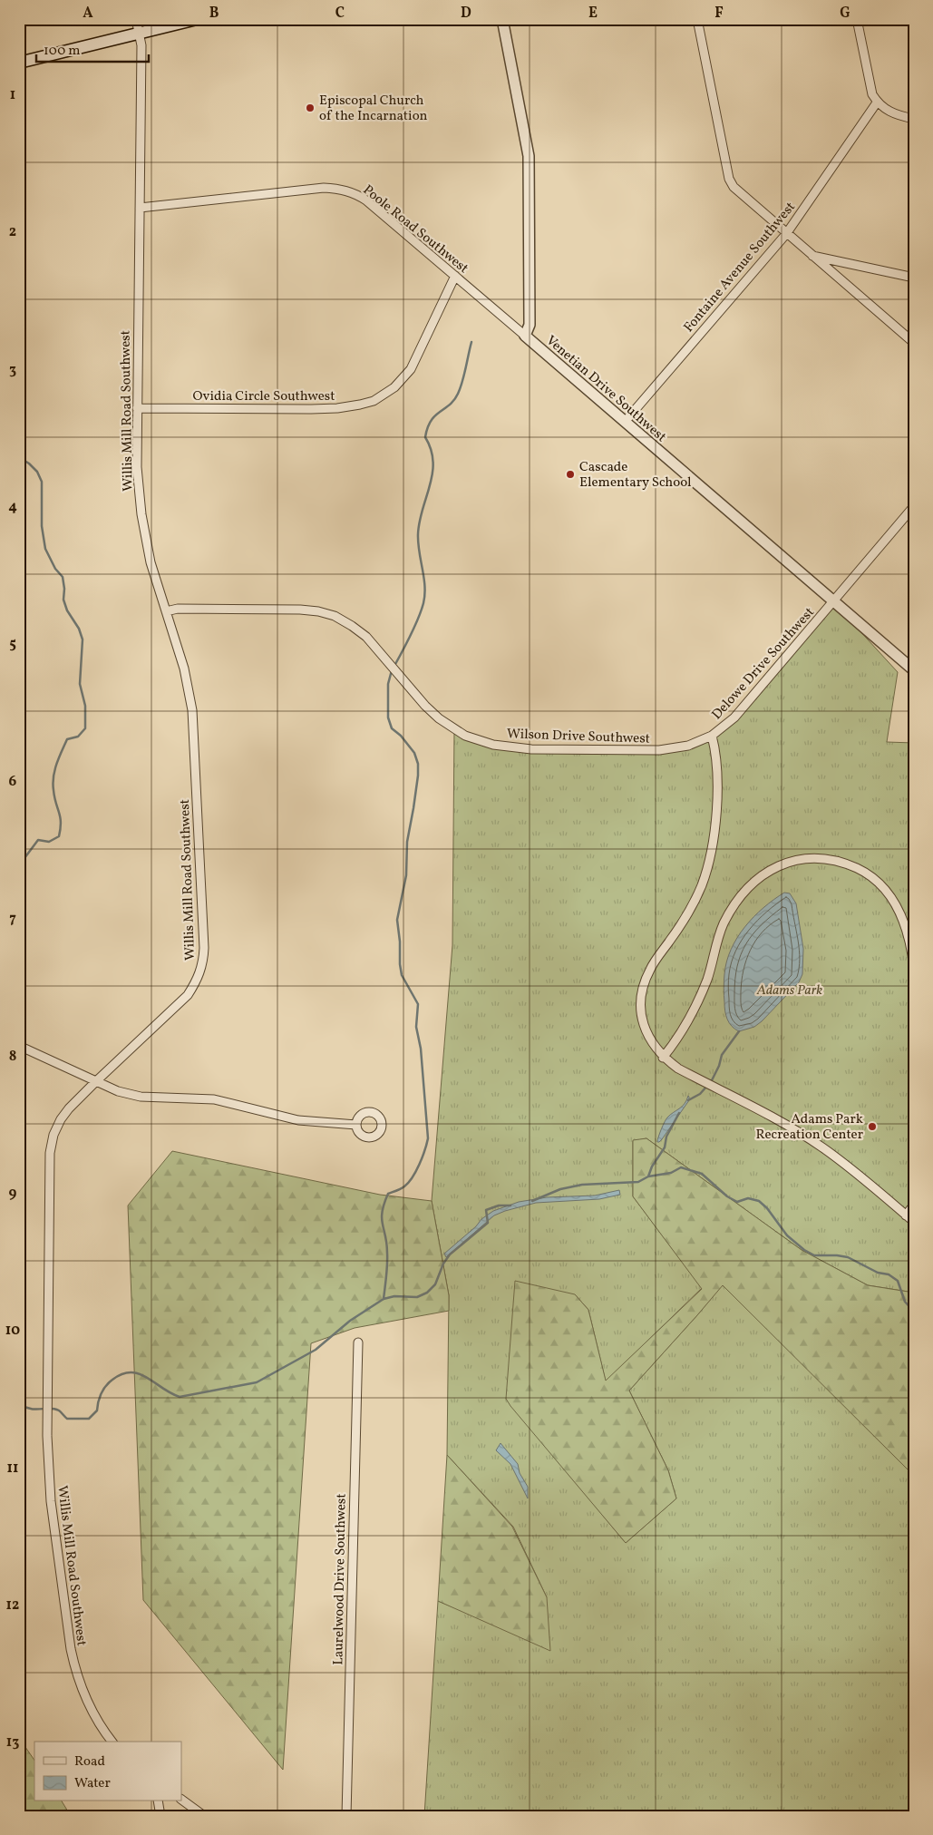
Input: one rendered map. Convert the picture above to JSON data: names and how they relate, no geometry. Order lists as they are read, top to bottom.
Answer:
{
  "streets": {
    "street": [
      "Poole Road Southwest",
      "Fontaine Avenue Southwest",
      "Venetian Drive Southwest",
      "Ovidia Circle Southwest",
      "Willis Mill Road Southwest",
      "Delowe Drive Southwest",
      "Wilson Drive Southwest",
      "Laurelwood Drive Southwest"
    ]
  },
  "crossings": [
    ["Poole Road Southwest", "Venetian Drive Southwest"],
    ["Poole Road Southwest", "Ovidia Circle Southwest"],
    ["Poole Road Southwest", "Willis Mill Road Southwest"],
    ["Fontaine Avenue Southwest", "Venetian Drive Southwest"],
    ["Venetian Drive Southwest", "Delowe Drive Southwest"],
    ["Ovidia Circle Southwest", "Willis Mill Road Southwest"],
    ["Willis Mill Road Southwest", "Wilson Drive Southwest"],
    ["Delowe Drive Southwest", "Wilson Drive Southwest"]
  ],
  "parks": ["Adams Park"],
  "places": ["Episcopal Church of the Incarnation", "Cascade Elementary School", "Adams Park Recreation Center"],
  "legend": ["Road", "Water"],
  "scale_bar": "100 m",
  "grid": {
    "columns": [
      "A",
      "B",
      "C",
      "D",
      "E",
      "F",
      "G"
    ],
    "rows": [
      "1",
      "2",
      "3",
      "4",
      "5",
      "6",
      "7",
      "8",
      "9",
      "10",
      "11",
      "12",
      "13"
    ]
  }
}
